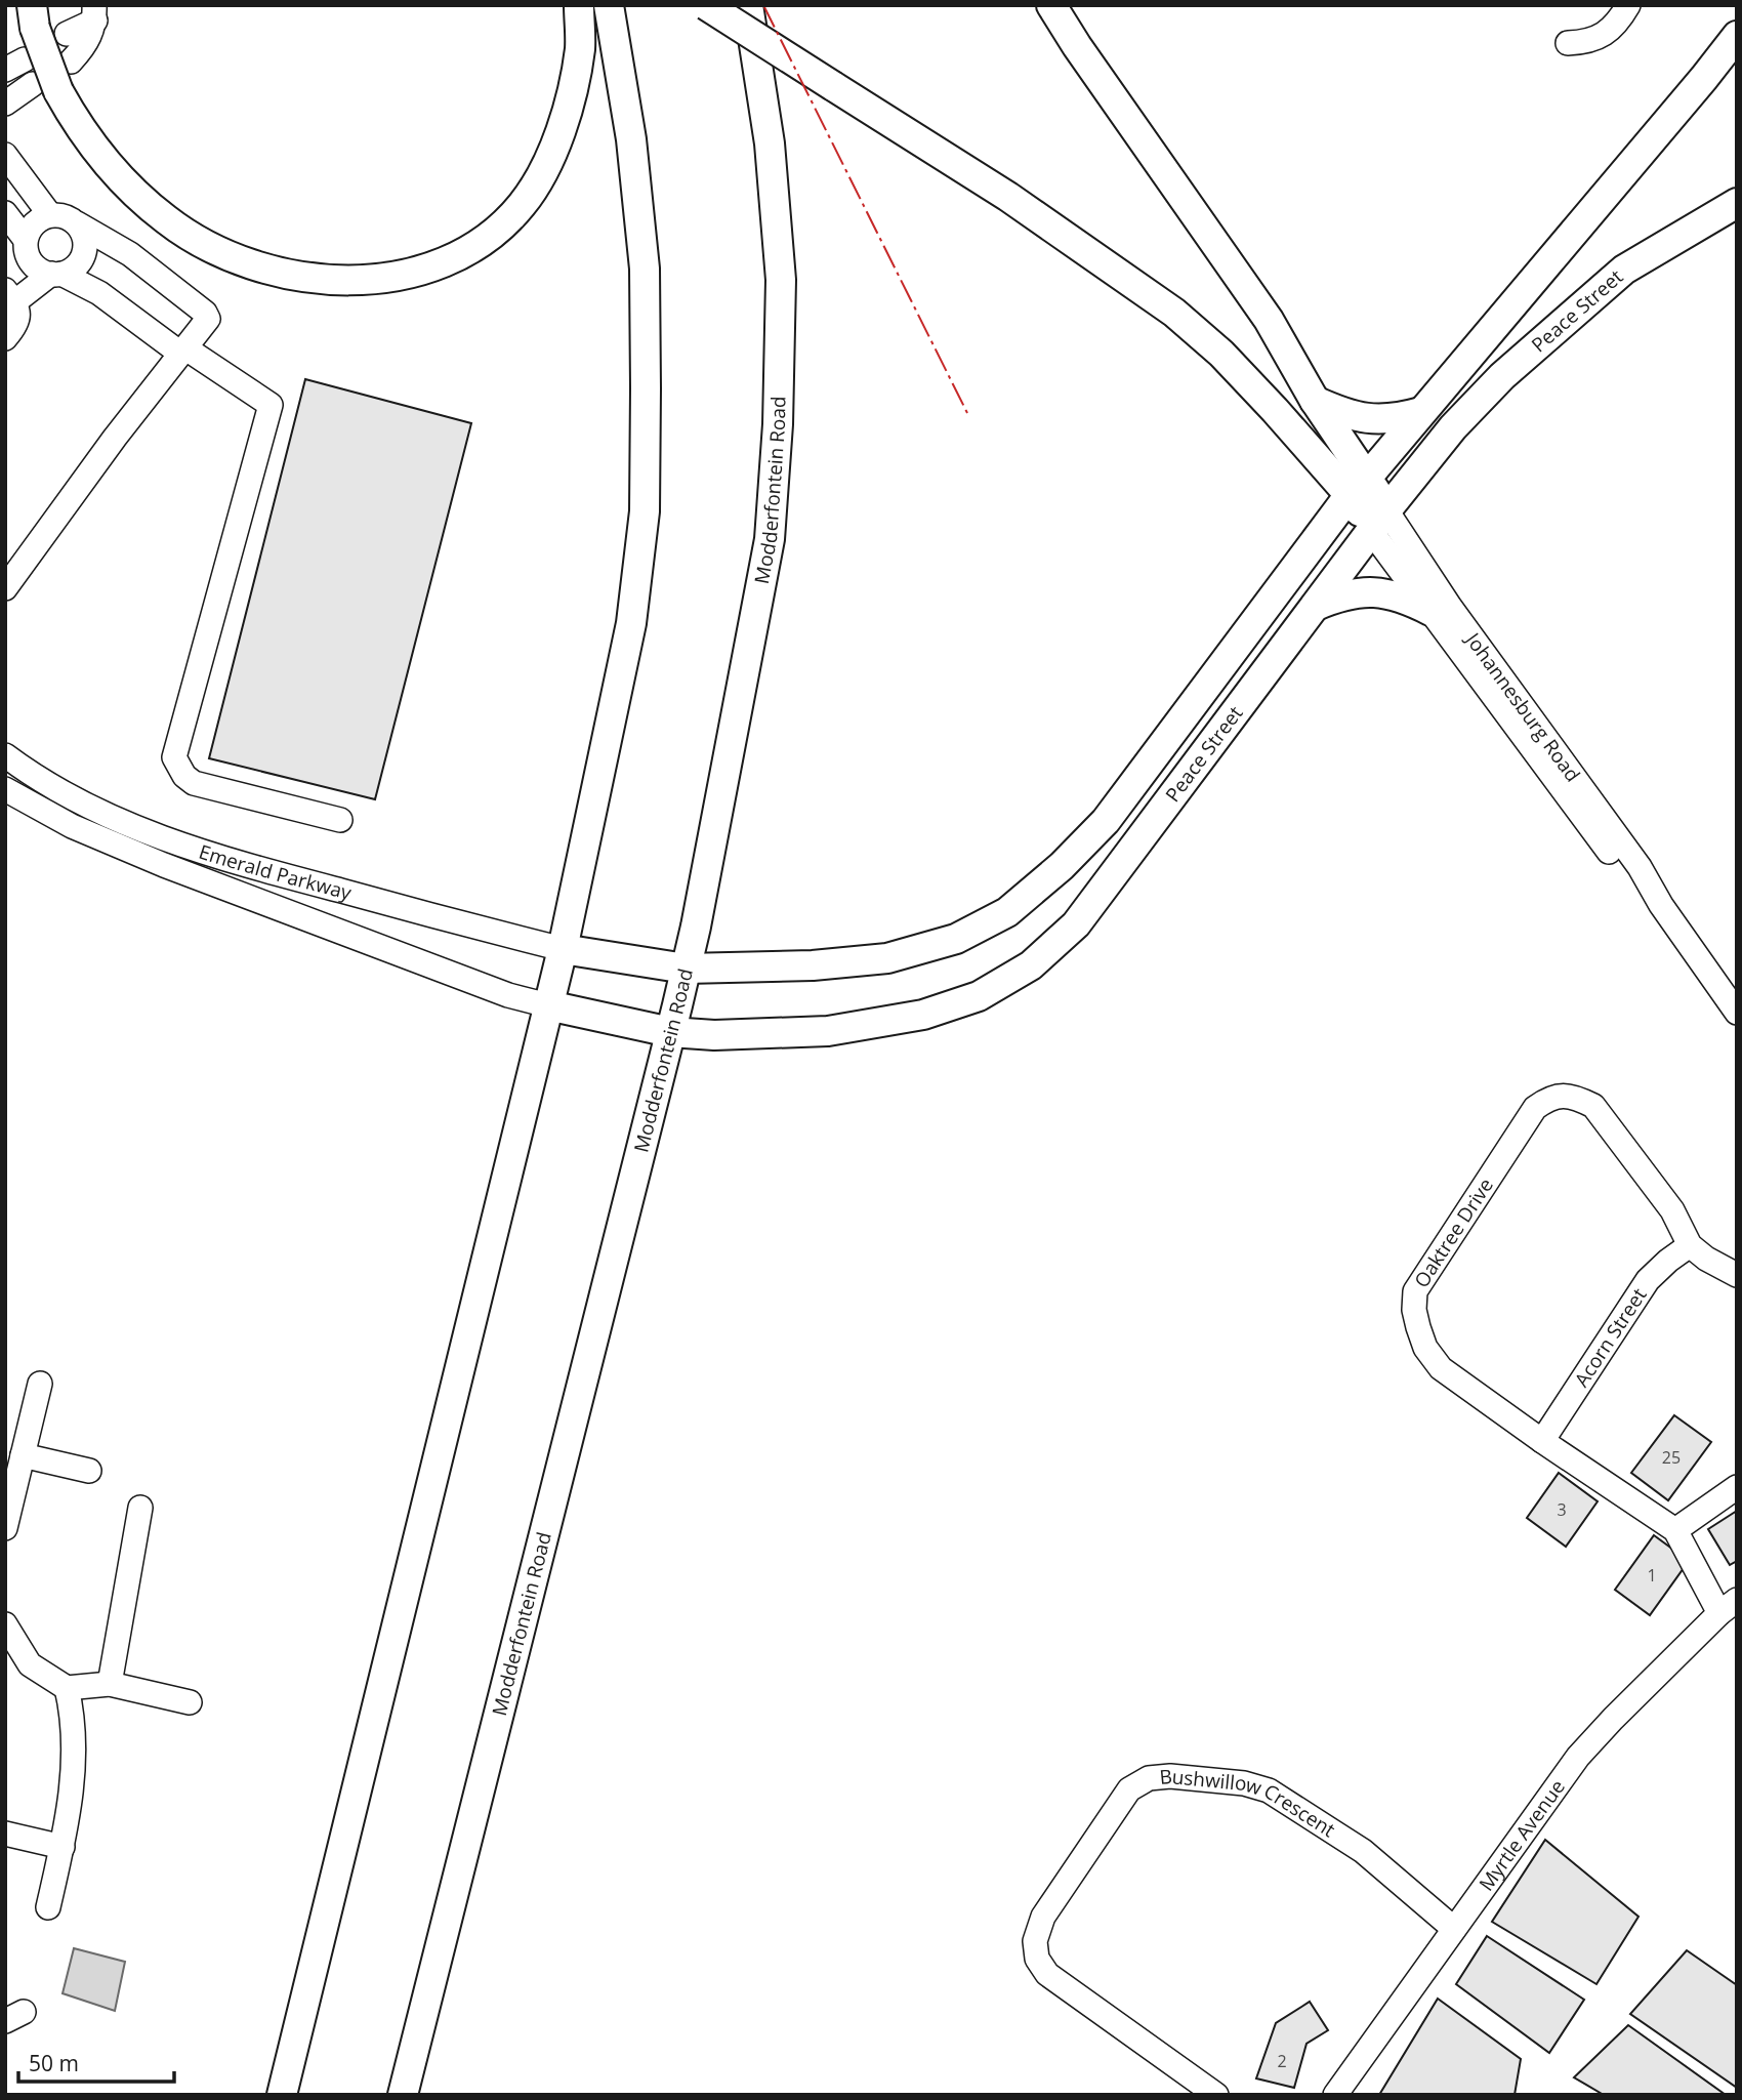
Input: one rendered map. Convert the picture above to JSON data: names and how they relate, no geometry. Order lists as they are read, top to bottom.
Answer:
{
  "streets": {
    "main road": ["Peace Street", "Modderfontein Road"],
    "street": [
      "Johannesburg Road",
      "Emerald Parkway",
      "Oaktree Drive",
      "Acorn Street",
      "Bushwillow Crescent",
      "Myrtle Avenue"
    ]
  },
  "crossings": [
    ["Peace Street", "Modderfontein Road"],
    ["Peace Street", "Johannesburg Road"],
    ["Peace Street", "Emerald Parkway"],
    ["Oaktree Drive", "Acorn Street"],
    ["Oaktree Drive", "Myrtle Avenue"],
    ["Bushwillow Crescent", "Myrtle Avenue"]
  ],
  "house_numbers": [
    "25",
    "3",
    "1",
    "2"
  ],
  "scale_bar": "50 m"
}
